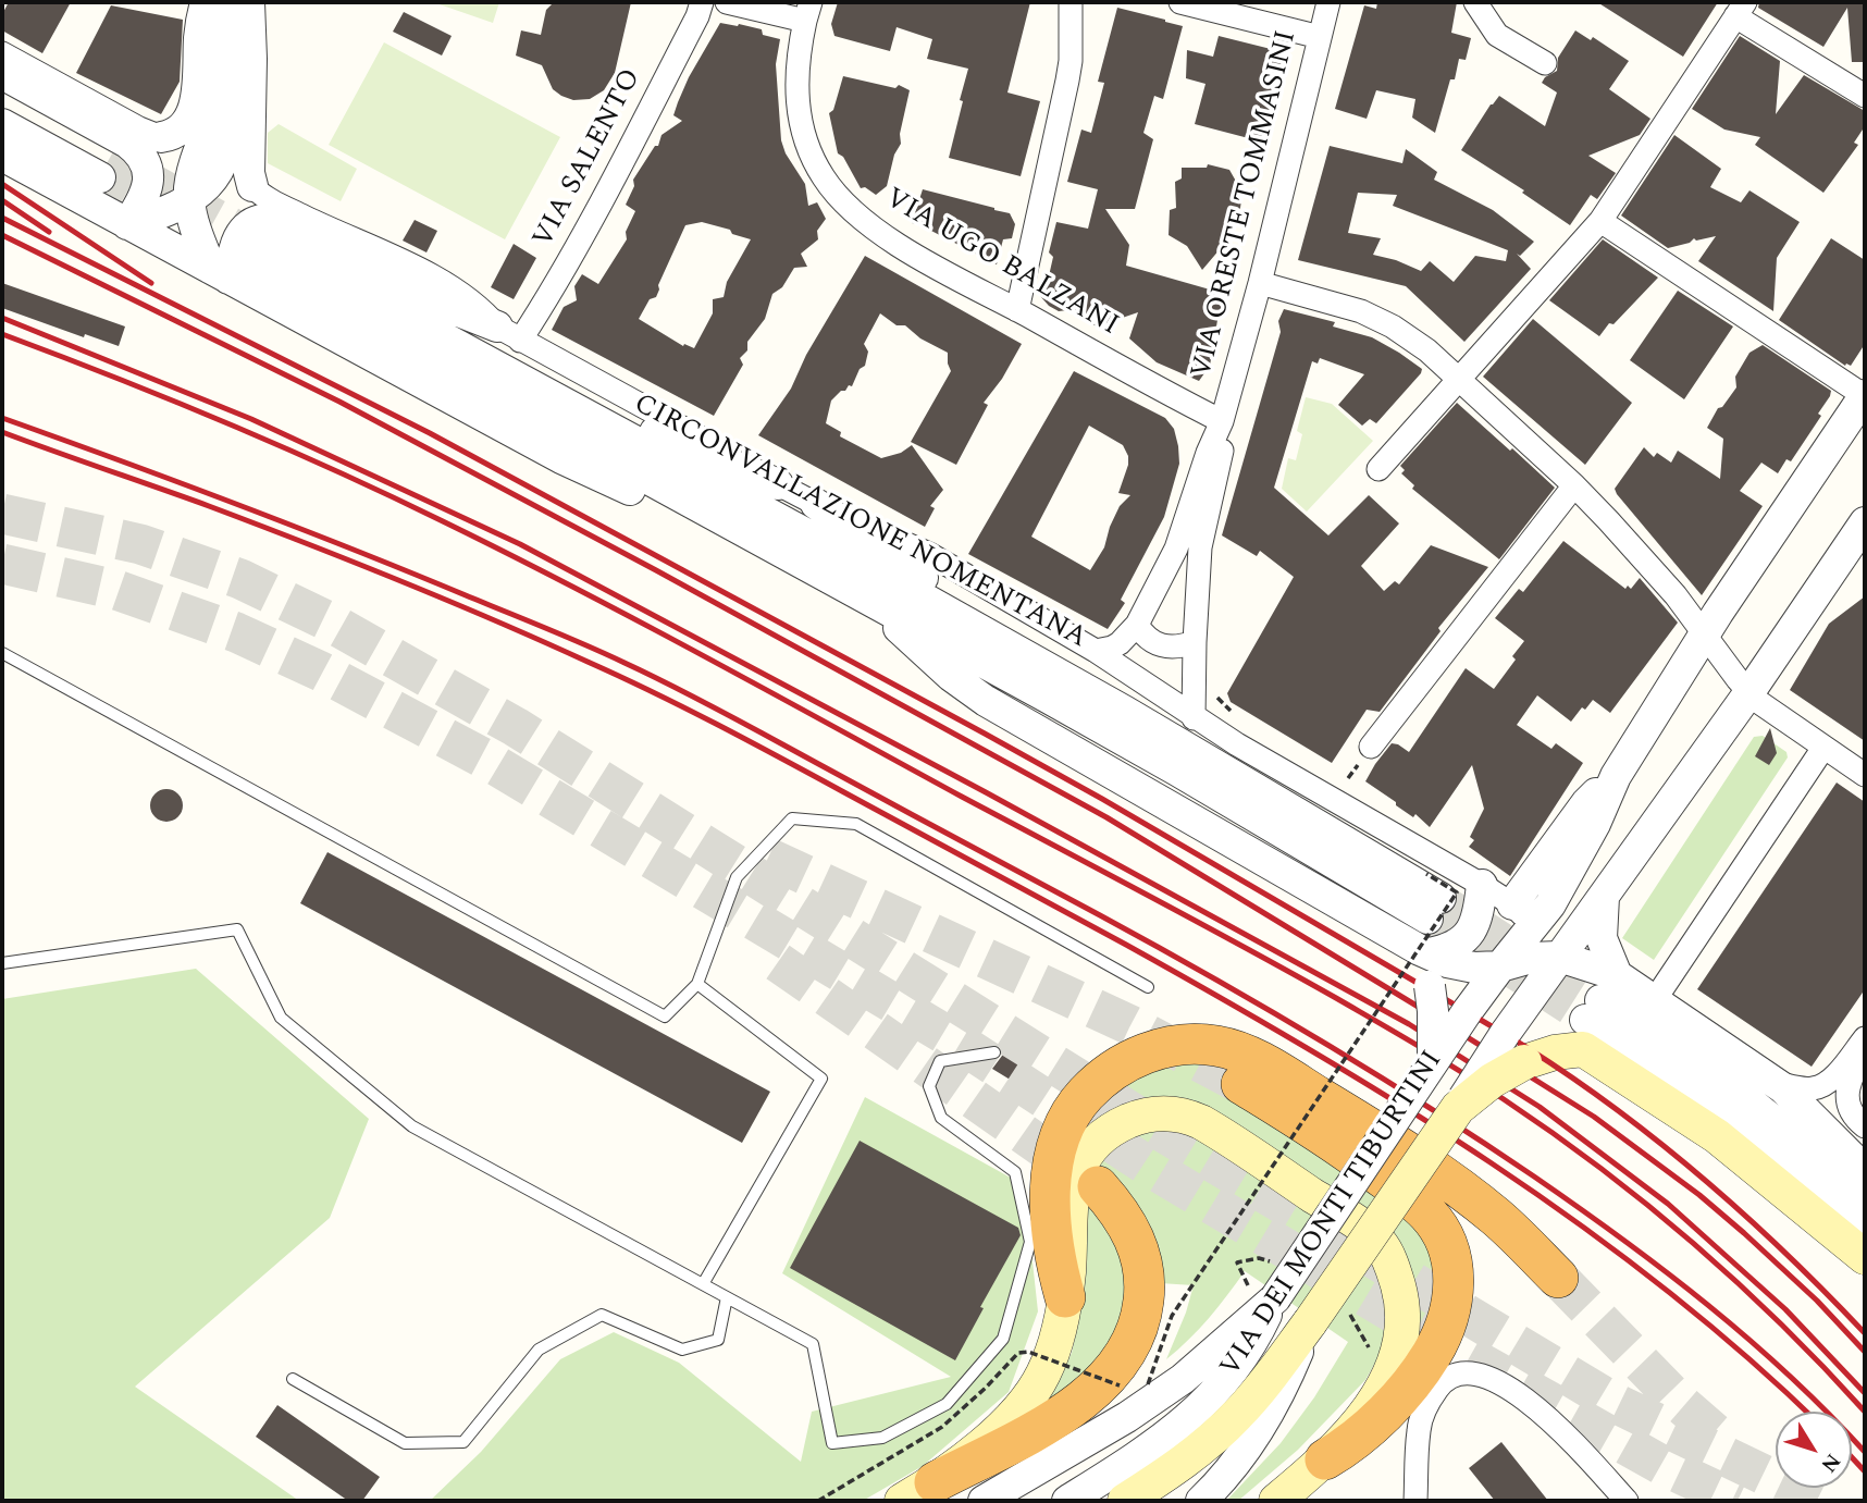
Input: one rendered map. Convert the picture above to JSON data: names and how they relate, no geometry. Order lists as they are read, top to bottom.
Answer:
{
  "streets": {
    "main road": ["VIA DEI MONTI TIBURTINI"],
    "street": [
      "VIA SALENTO",
      "VIA ORESTE TOMMASINI",
      "VIA UGO BALZANI",
      "CIRCONVALLAZIONE NOMENTANA"
    ]
  },
  "crossings": [
    ["VIA SALENTO", "CIRCONVALLAZIONE NOMENTANA"],
    ["VIA ORESTE TOMMASINI", "VIA UGO BALZANI"],
    ["CIRCONVALLAZIONE NOMENTANA", "VIA DEI MONTI TIBURTINI"]
  ],
  "north": "bottom right"
}
